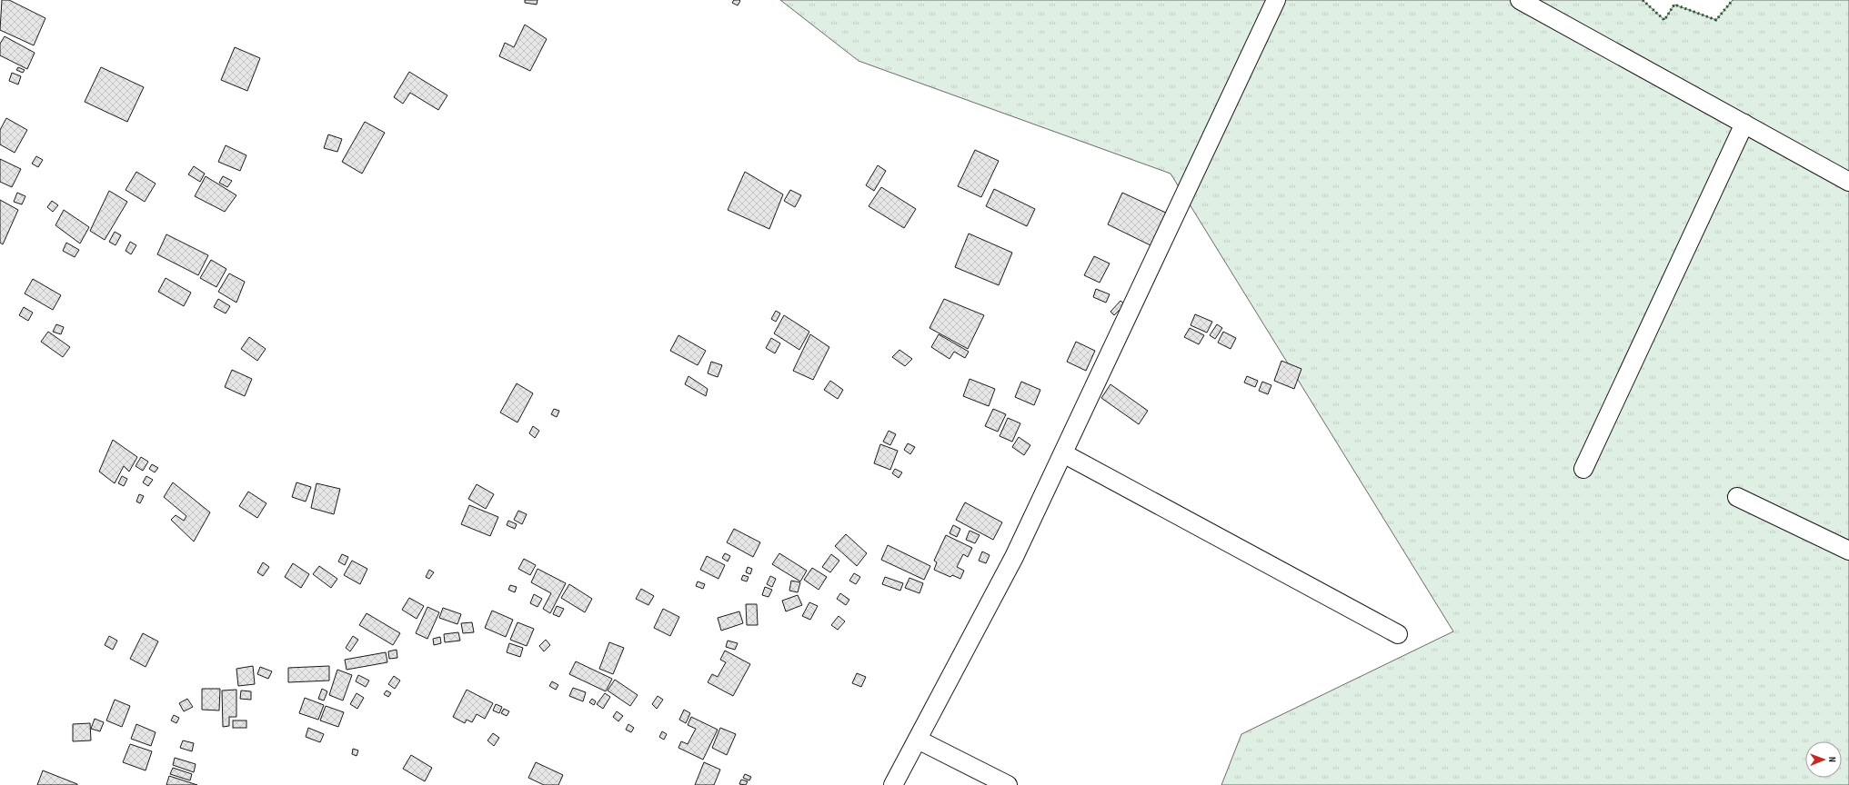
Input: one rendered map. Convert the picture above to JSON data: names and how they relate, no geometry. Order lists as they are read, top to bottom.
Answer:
{
  "north": "right"
}
